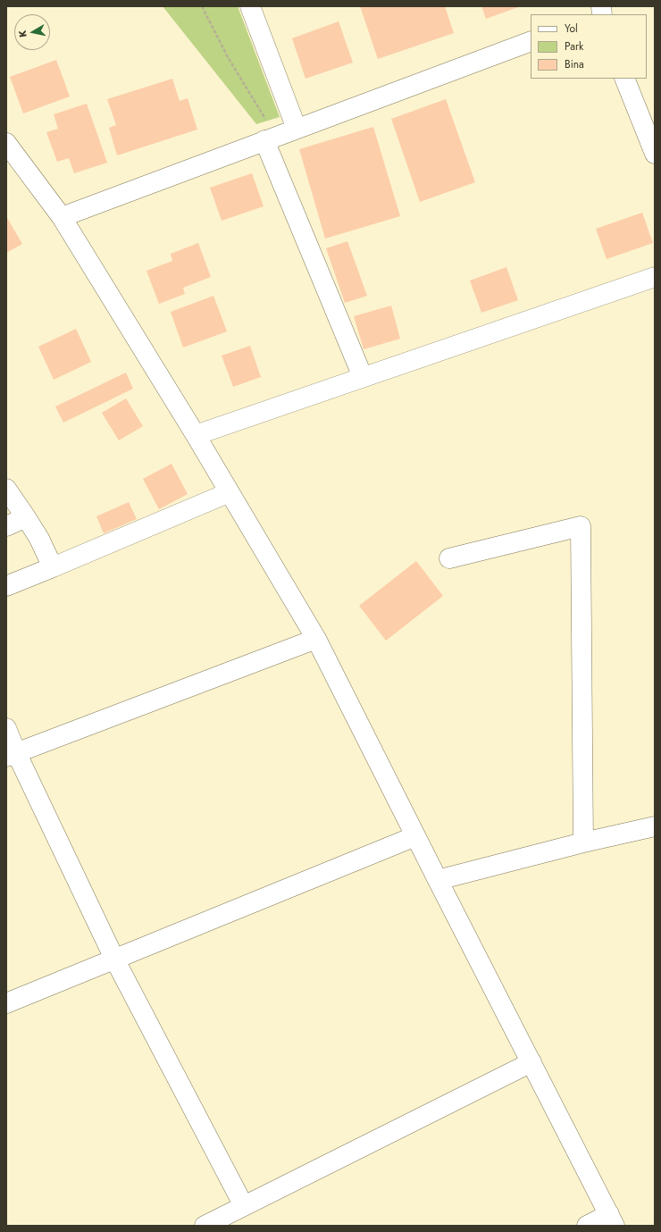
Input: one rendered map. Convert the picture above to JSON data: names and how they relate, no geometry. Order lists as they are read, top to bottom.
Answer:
{
  "legend": ["Yol", "Park", "Bina"],
  "north": "left"
}
